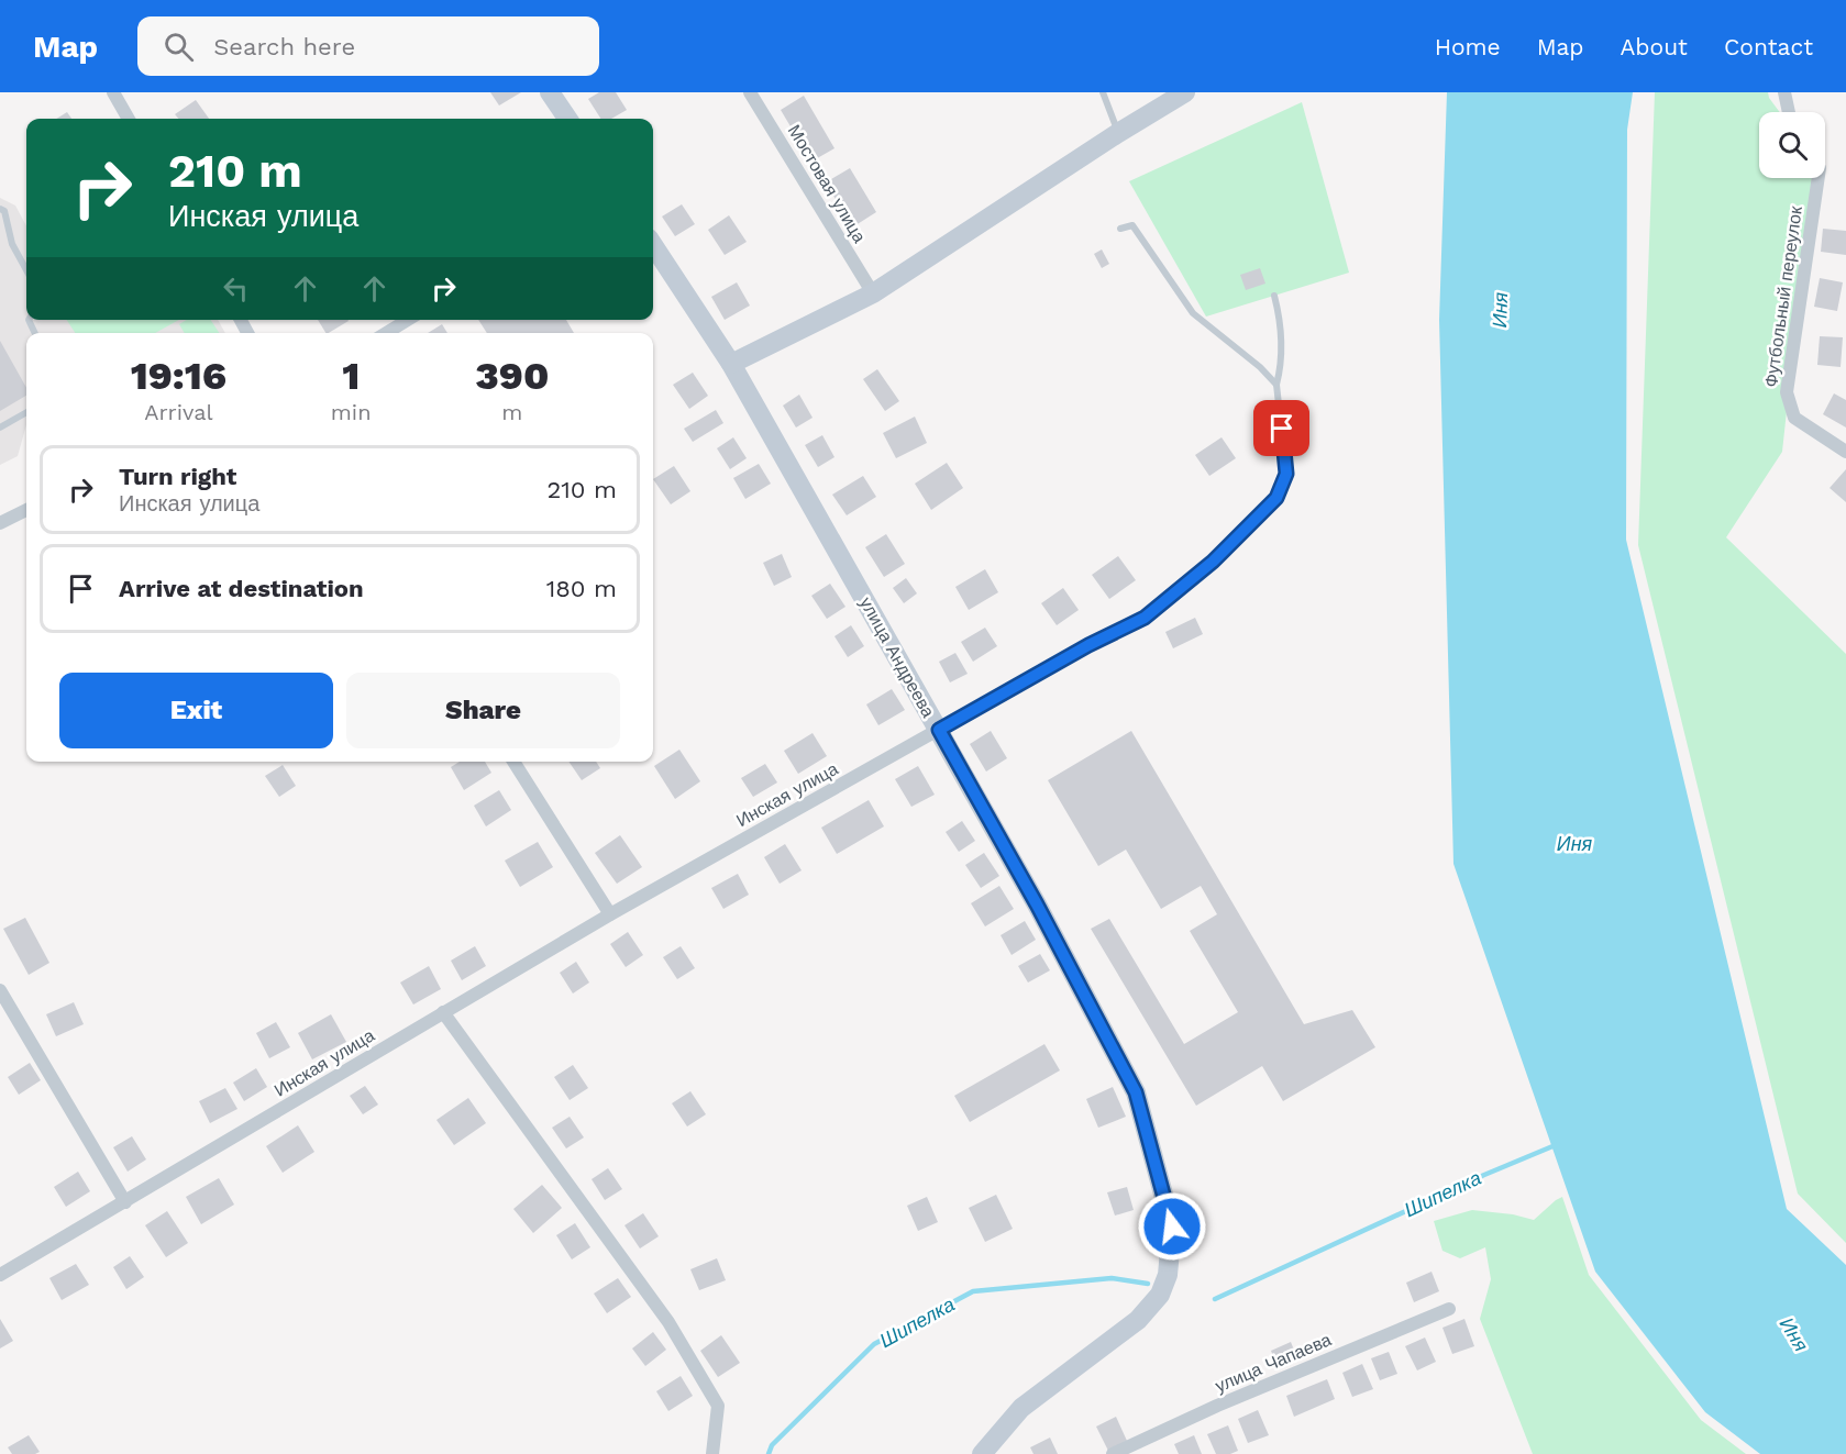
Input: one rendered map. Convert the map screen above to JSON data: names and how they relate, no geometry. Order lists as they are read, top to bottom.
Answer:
{
  "streets": {
    "street": [
      "Мостовая улица",
      "Футбольный переулок",
      "улица Андреева",
      "Инская улица",
      "улица Чапаева"
    ]
  },
  "crossings": [
    ["улица Андреева", "Инская улица"]
  ],
  "water": ["Иня", "Шипелка"],
  "page": {
    "header": "Map",
    "search": "Search here",
    "nav": [
      "Home",
      "Map",
      "About",
      "Contact"
    ],
    "turn": ["210 m", "Инская улица"],
    "eta": [
      "19:16",
      "Arrival",
      "1",
      "min",
      "390",
      "m"
    ],
    "list": [
      {
        "name": "Turn right",
        "note": "Инская улица",
        "value": "210 m"
      },
      {
        "name": "Arrive at destination",
        "value": "180 m"
      }
    ],
    "buttons": ["Exit", "Share"]
  }
}
